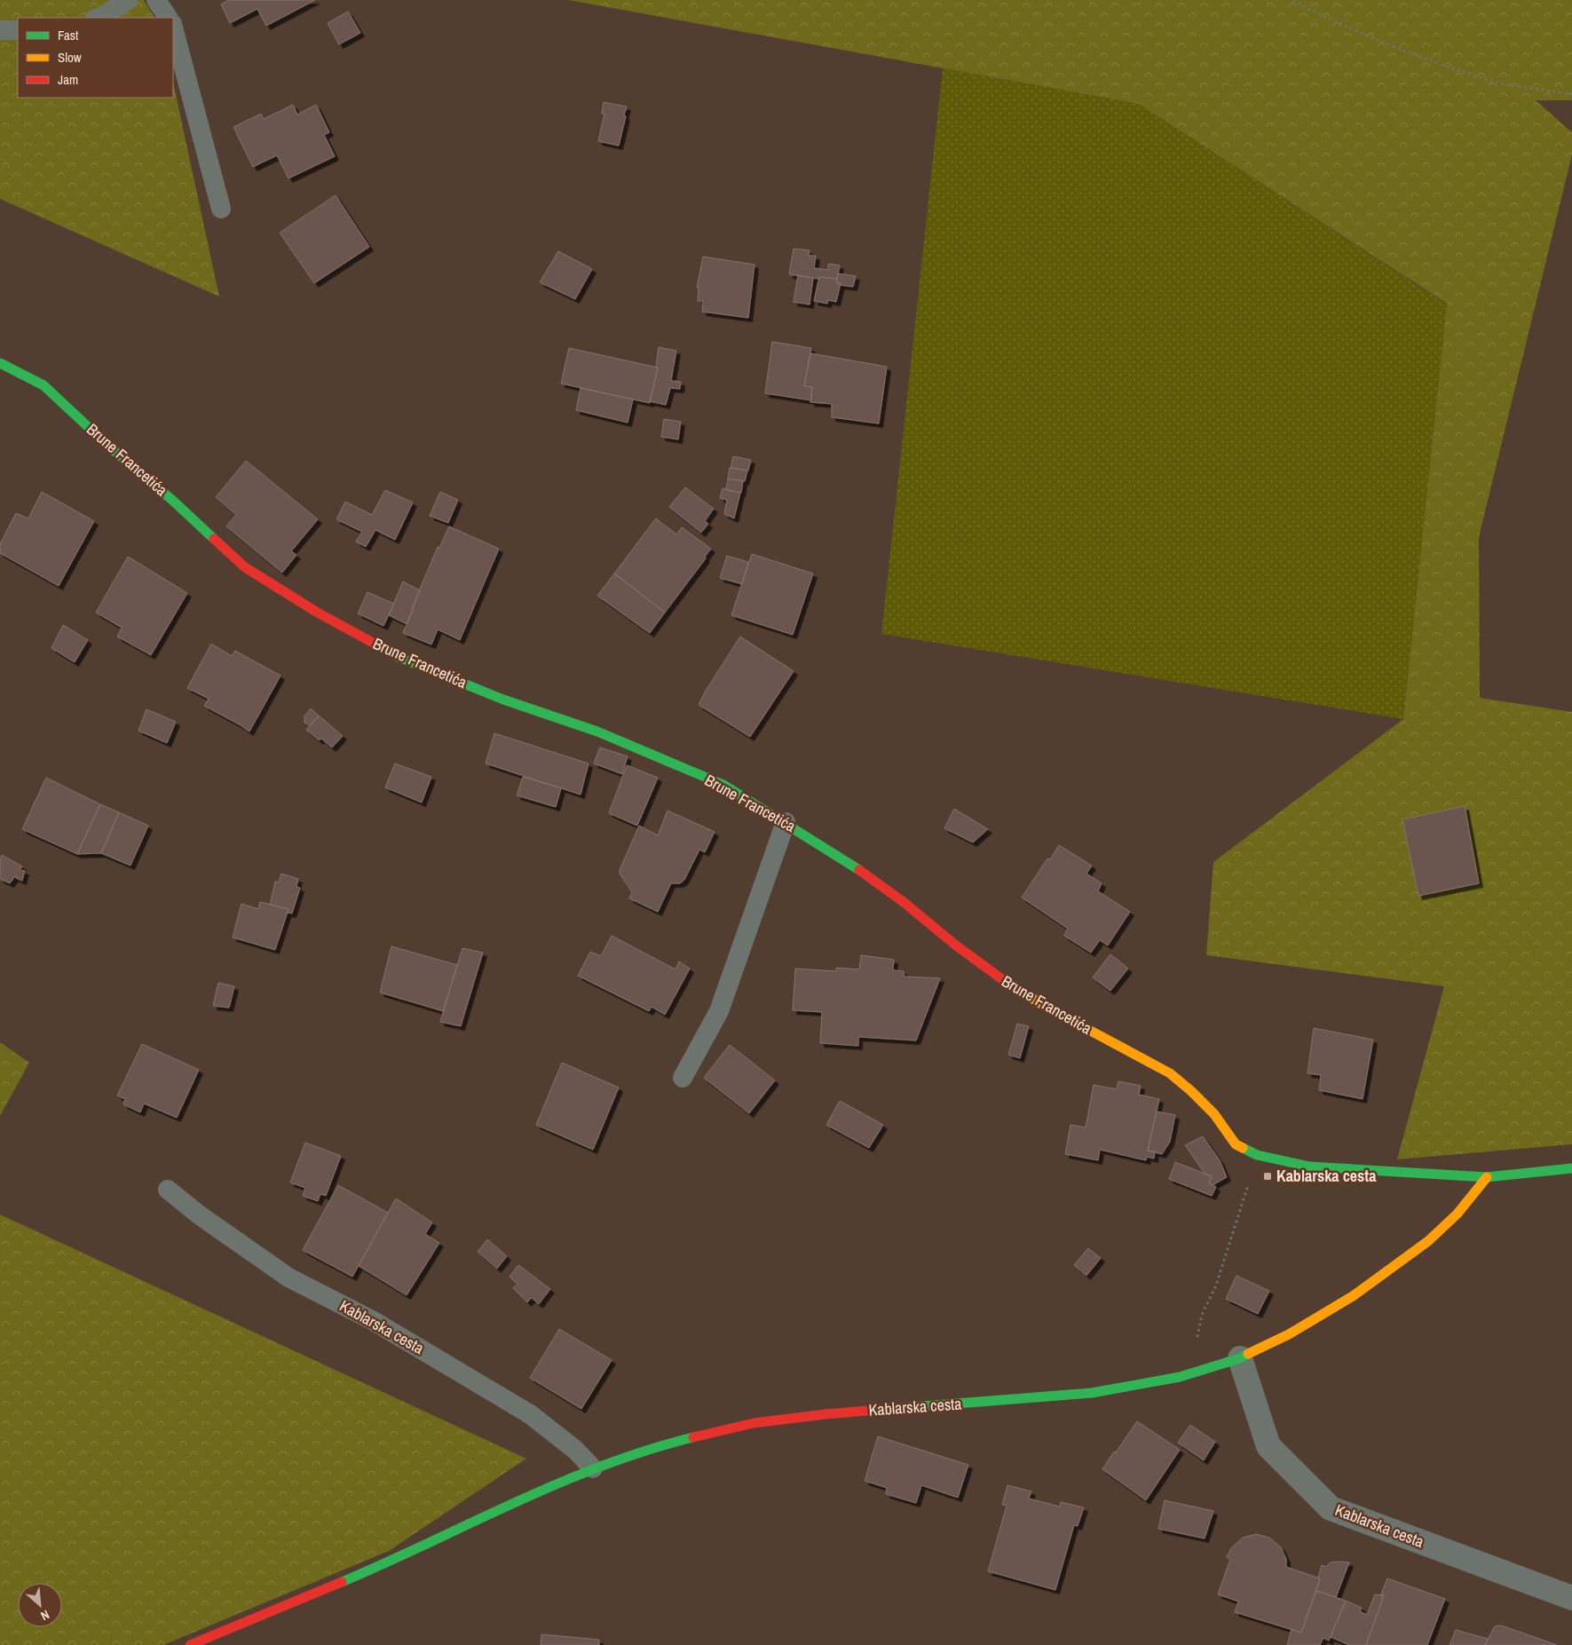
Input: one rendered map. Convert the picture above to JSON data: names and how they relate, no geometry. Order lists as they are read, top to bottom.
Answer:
{
  "streets": {
    "street": ["Brune Francetića", "Kablarska cesta"]
  },
  "crossings": [
    ["Brune Francetića", "Kablarska cesta"]
  ],
  "places": {
    "transit": ["Kablarska cesta"]
  },
  "legend": ["Fast", "Slow", "Jam"],
  "north": "bottom right"
}
